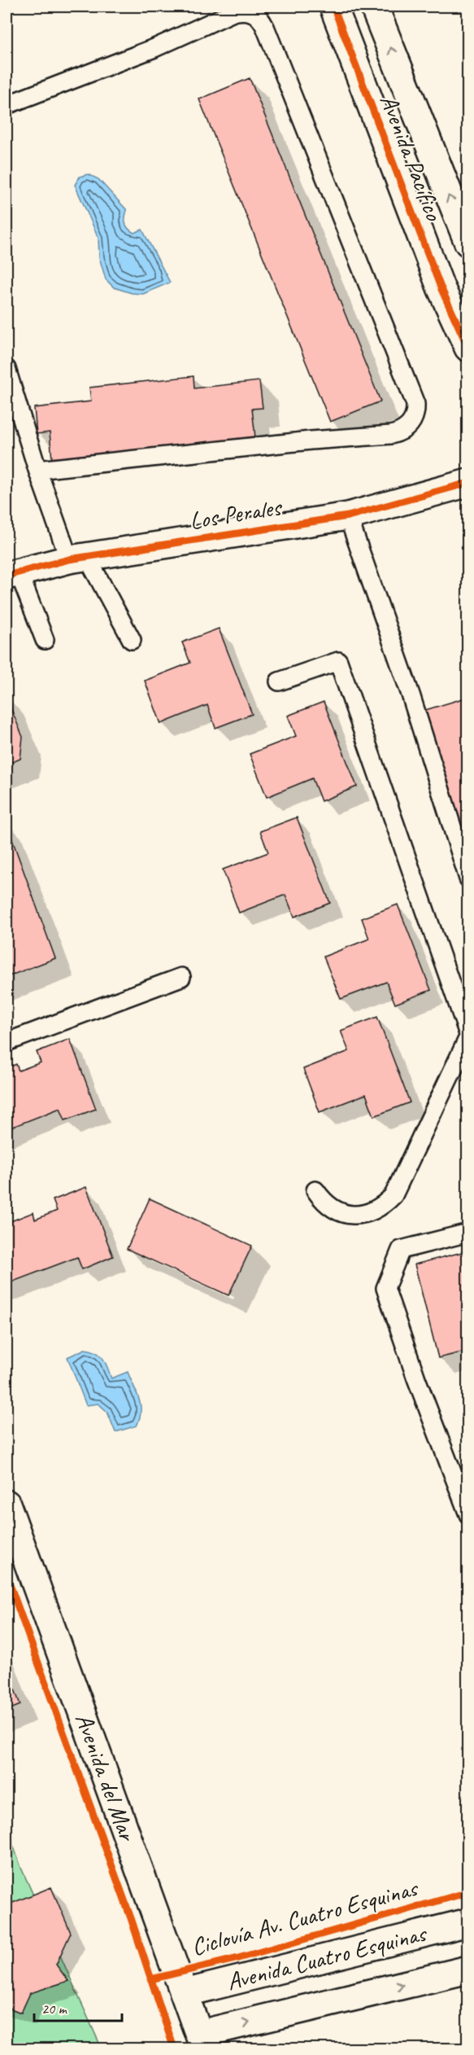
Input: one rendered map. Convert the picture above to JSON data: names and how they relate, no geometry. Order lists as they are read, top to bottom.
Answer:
{
  "streets": {
    "main road": [
      "Avenida Pacífico",
      "Los Perales",
      "Avenida del Mar",
      "Avenida Cuatro Esquinas"
    ],
    "cycle path": ["Ciclovía Av. Cuatro Esquinas"]
  },
  "crossings": [
    ["Avenida del Mar", "Avenida Cuatro Esquinas"]
  ],
  "scale_bar": "20 m"
}
